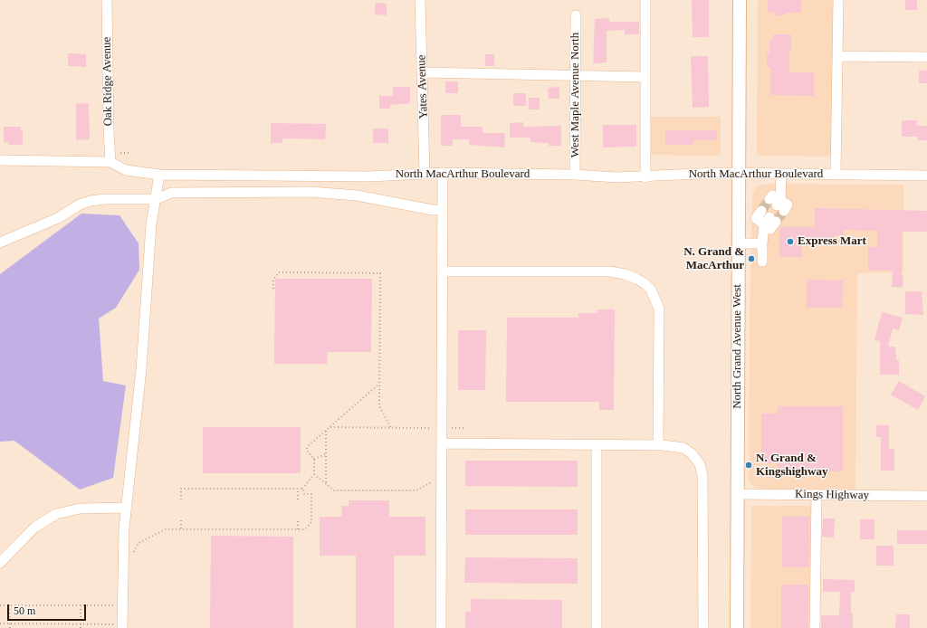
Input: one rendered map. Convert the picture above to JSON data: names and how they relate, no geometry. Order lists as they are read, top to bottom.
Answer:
{
  "streets": {
    "main road": ["North Grand Avenue West"],
    "street": [
      "Oak Ridge Avenue",
      "Yates Avenue",
      "West Maple Avenue North",
      "North MacArthur Boulevard",
      "Kings Highway"
    ]
  },
  "crossings": [
    ["Oak Ridge Avenue", "North MacArthur Boulevard"],
    ["Yates Avenue", "North MacArthur Boulevard"],
    ["West Maple Avenue North", "North MacArthur Boulevard"],
    ["North MacArthur Boulevard", "North Grand Avenue West"],
    ["North Grand Avenue West", "Kings Highway"]
  ],
  "places": ["Express Mart", "N. Grand & MacArthur", "N. Grand & Kingshighway"],
  "scale_bar": "50 m"
}
